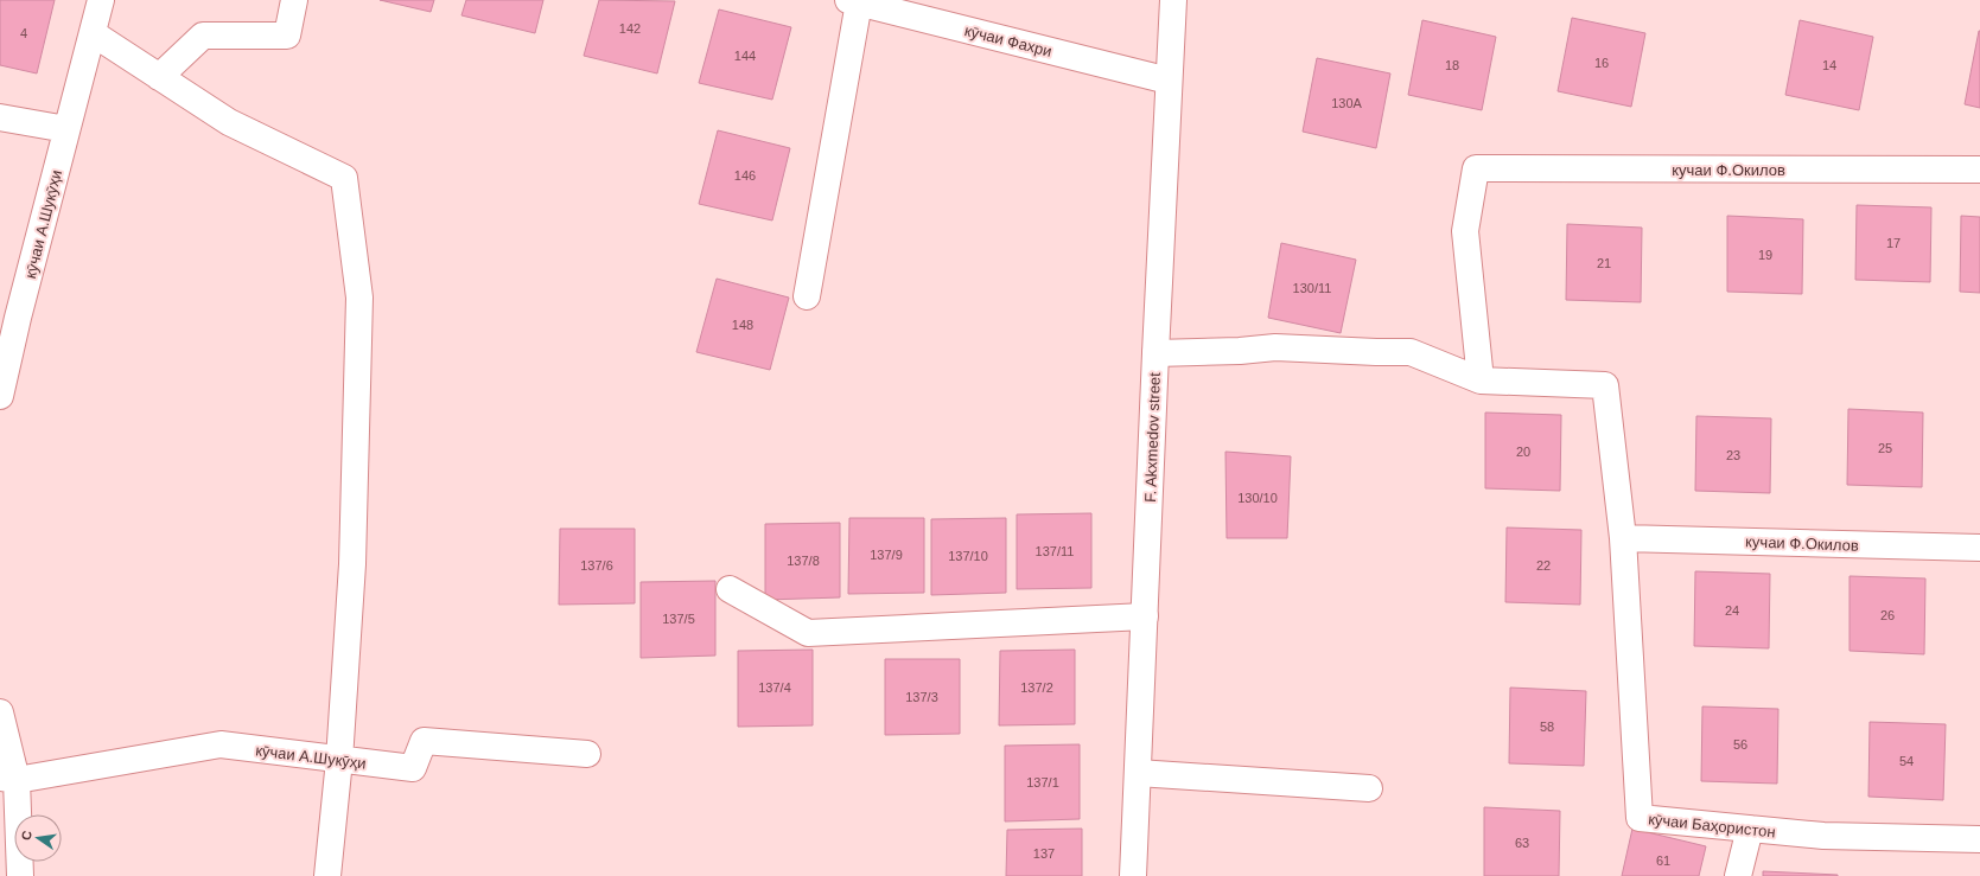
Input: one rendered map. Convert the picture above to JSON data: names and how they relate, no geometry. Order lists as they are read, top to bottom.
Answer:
{
  "streets": {
    "street": [
      "кӯчаи Фахри",
      "кучаи Ф.Окилов",
      "кӯчаи А.Шукӯҳи",
      "F. Akxmedov street",
      "кӯчаи Баҳористон"
    ]
  },
  "crossings": [
    ["кӯчаи Фахри", "F. Akxmedov street"],
    ["кучаи Ф.Окилов", "кӯчаи Баҳористон"]
  ],
  "house_numbers": [
    "142",
    "4",
    "144",
    "16",
    "18",
    "14",
    "130А",
    "146",
    "17",
    "19",
    "21",
    "130/11",
    "148",
    "25",
    "20",
    "23",
    "130/10",
    "137/11",
    "137/9",
    "137/10",
    "137/8",
    "137/6",
    "22",
    "24",
    "26",
    "137/5",
    "137/4",
    "137/2",
    "137/3",
    "58",
    "56",
    "54",
    "137/1",
    "63",
    "137",
    "61"
  ],
  "north": "left"
}
